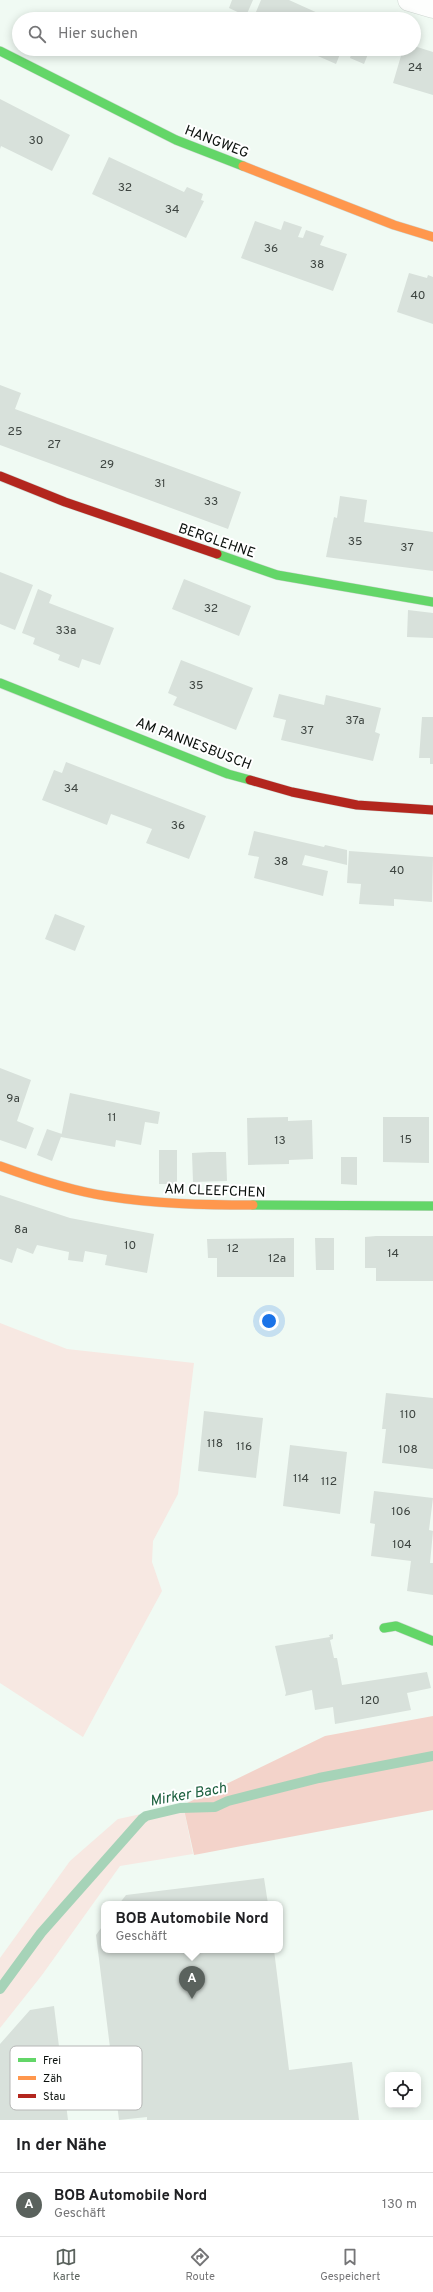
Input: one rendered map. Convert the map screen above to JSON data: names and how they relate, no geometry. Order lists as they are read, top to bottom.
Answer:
{
  "streets": {
    "street": [
      "HANGWEG",
      "BERGLEHNE",
      "AM PANNESBUSCH",
      "AM CLEEFCHEN"
    ]
  },
  "water": ["Mirker Bach"],
  "house_numbers": [
    "24",
    "30",
    "32",
    "34",
    "36",
    "38",
    "40",
    "25",
    "27",
    "29",
    "31",
    "33",
    "35",
    "37",
    "32",
    "33a",
    "35",
    "37a",
    "37",
    "34",
    "36",
    "38",
    "40",
    "9a",
    "11",
    "15",
    "13",
    "8a",
    "10",
    "12",
    "14",
    "12a",
    "110",
    "118",
    "116",
    "108",
    "114",
    "112",
    "106",
    "104",
    "120"
  ],
  "legend": ["Frei", "Zäh", "Stau"],
  "page": {
    "search": "Hier suchen",
    "popup": ["BOB Automobile Nord", "Geschäft"],
    "pins": "A",
    "heading": "In der Nähe",
    "list": [
      {
        "mark": "A",
        "name": "BOB Automobile Nord",
        "note": "Geschäft",
        "value": "130 m"
      }
    ],
    "nav": ["Karte", "Route", "Gespeichert"]
  }
}
